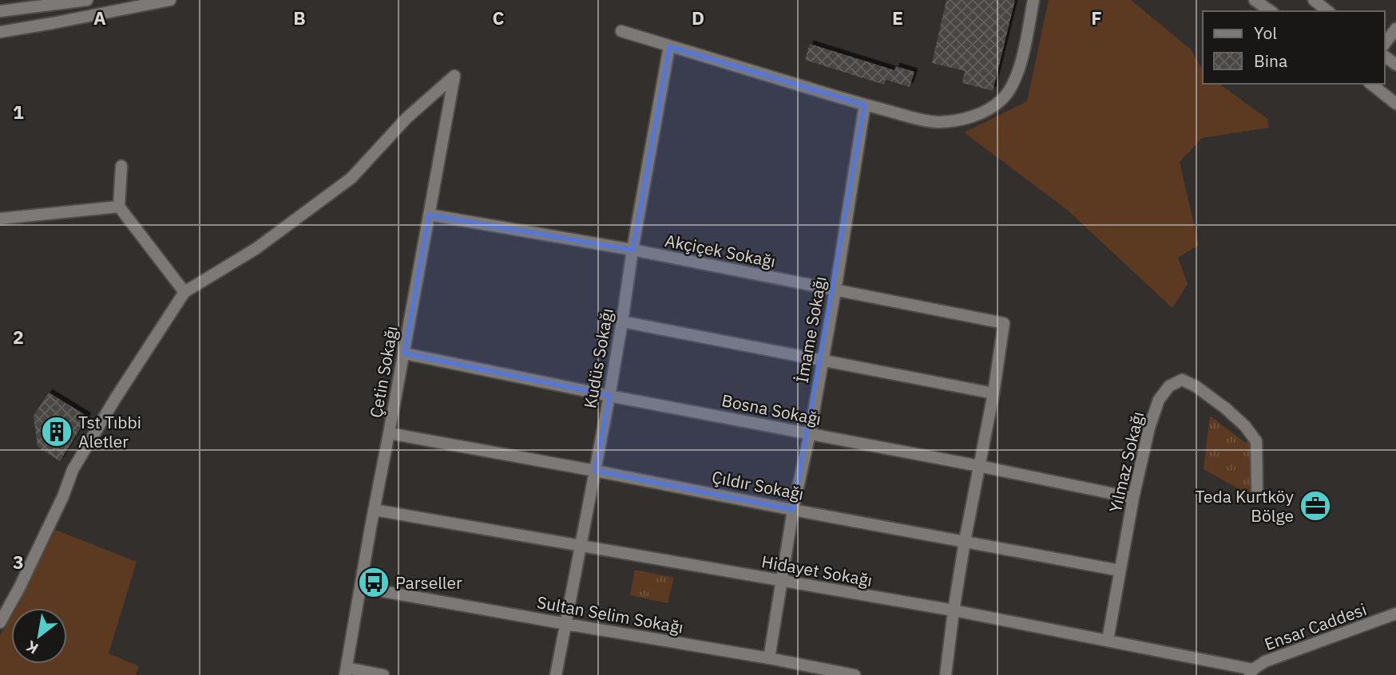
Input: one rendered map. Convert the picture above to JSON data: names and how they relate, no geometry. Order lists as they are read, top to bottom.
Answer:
{
  "streets": {
    "street": [
      "Akçiçek Sokağı",
      "İmame Sokağı",
      "Kudüs Sokağı",
      "Çetin Sokağı",
      "Bosna Sokağı",
      "Yılmaz Sokağı",
      "Çıldır Sokağı",
      "Hidayet Sokağı",
      "Sultan Selim Sokağı",
      "Ensar Caddesi"
    ]
  },
  "crossings": [
    ["Akçiçek Sokağı", "İmame Sokağı"],
    ["Akçiçek Sokağı", "Kudüs Sokağı"],
    ["Akçiçek Sokağı", "Çetin Sokağı"],
    ["İmame Sokağı", "Bosna Sokağı"],
    ["İmame Sokağı", "Çıldır Sokağı"],
    ["İmame Sokağı", "Hidayet Sokağı"],
    ["İmame Sokağı", "Sultan Selim Sokağı"],
    ["Kudüs Sokağı", "Bosna Sokağı"],
    ["Kudüs Sokağı", "Çıldır Sokağı"],
    ["Kudüs Sokağı", "Hidayet Sokağı"],
    ["Kudüs Sokağı", "Sultan Selim Sokağı"],
    ["Çetin Sokağı", "Bosna Sokağı"],
    ["Çetin Sokağı", "Çıldır Sokağı"],
    ["Çetin Sokağı", "Hidayet Sokağı"],
    ["Çetin Sokağı", "Sultan Selim Sokağı"],
    ["Bosna Sokağı", "Yılmaz Sokağı"],
    ["Yılmaz Sokağı", "Çıldır Sokağı"],
    ["Yılmaz Sokağı", "Hidayet Sokağı"],
    ["Hidayet Sokağı", "Ensar Caddesi"]
  ],
  "places": {
    "building": ["Tst Tıbbi Aletler"],
    "office": ["Teda Kurtköy Bölge"],
    "bus stop": ["Parseller"]
  },
  "legend": ["Yol", "Bina"],
  "north": "bottom left",
  "grid": {
    "columns": [
      "A",
      "B",
      "C",
      "D",
      "E",
      "F"
    ],
    "rows": ["1", "2", "3"]
  }
}
